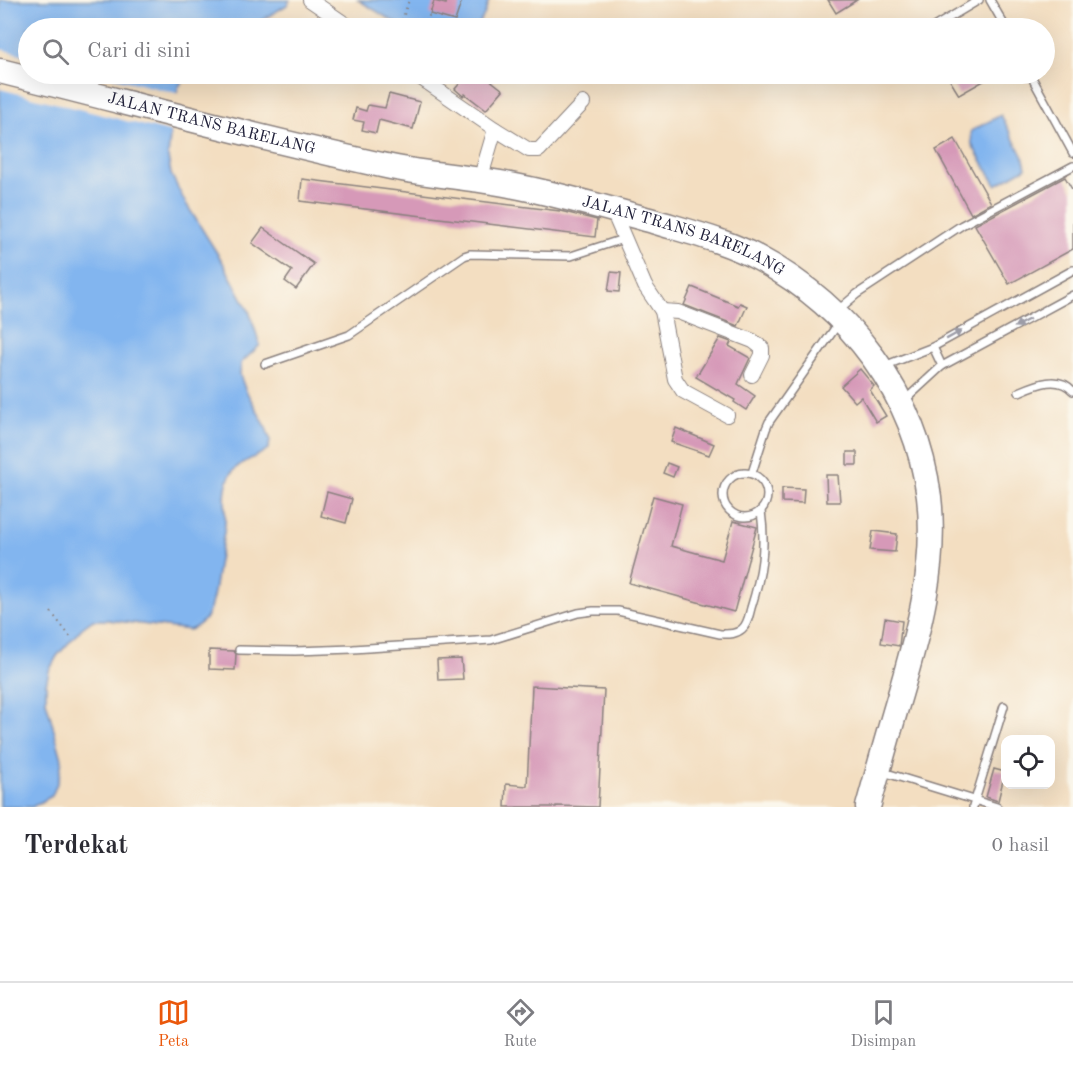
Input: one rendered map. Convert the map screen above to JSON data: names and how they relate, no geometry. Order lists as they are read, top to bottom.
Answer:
{
  "streets": {
    "highway": ["JALAN TRANS BARELANG"]
  },
  "page": {
    "search": "Cari di sini",
    "heading": ["Terdekat", "0 hasil"],
    "nav": ["Peta", "Rute", "Disimpan"]
  }
}
